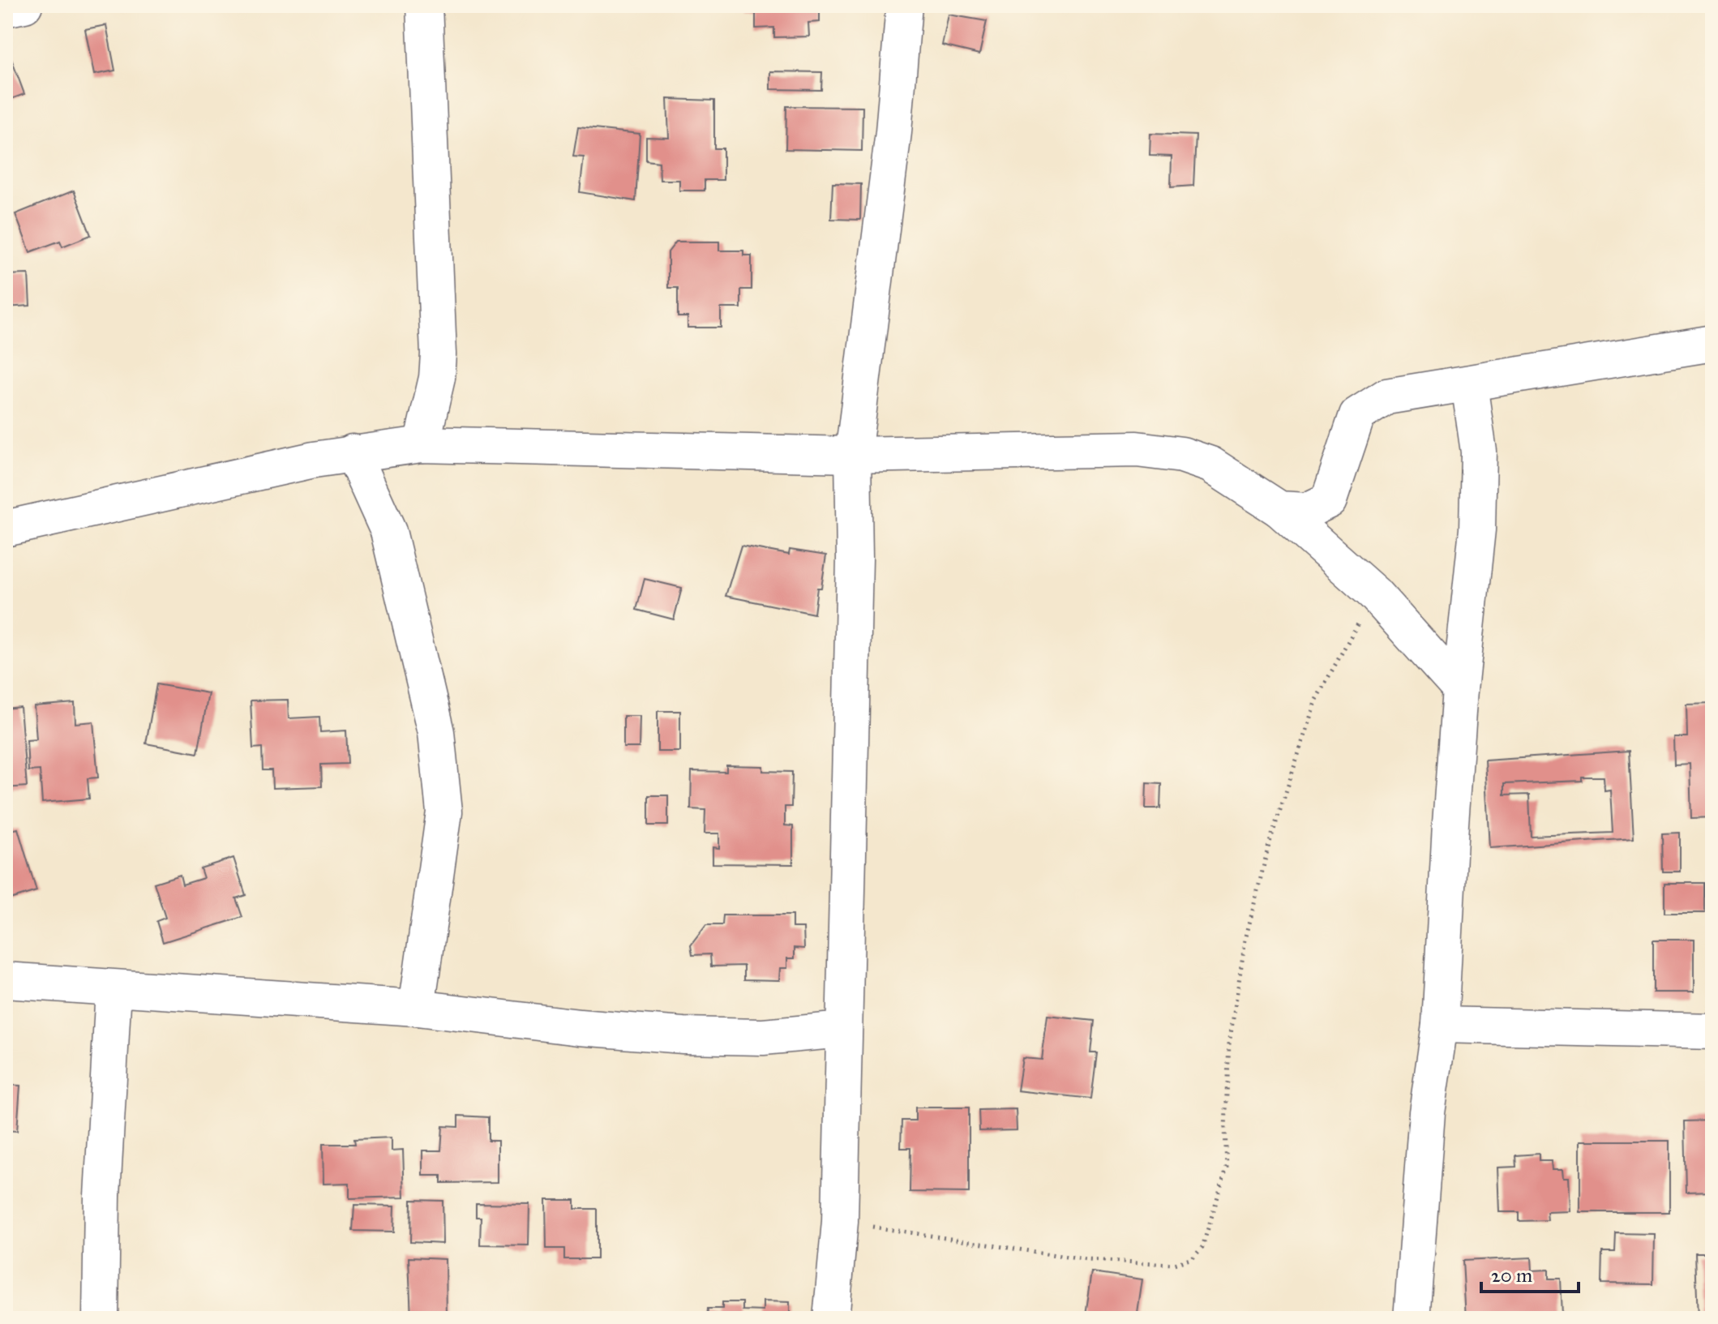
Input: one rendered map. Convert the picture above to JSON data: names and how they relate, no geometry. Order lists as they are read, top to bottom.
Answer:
{
  "scale_bar": "20 m"
}
